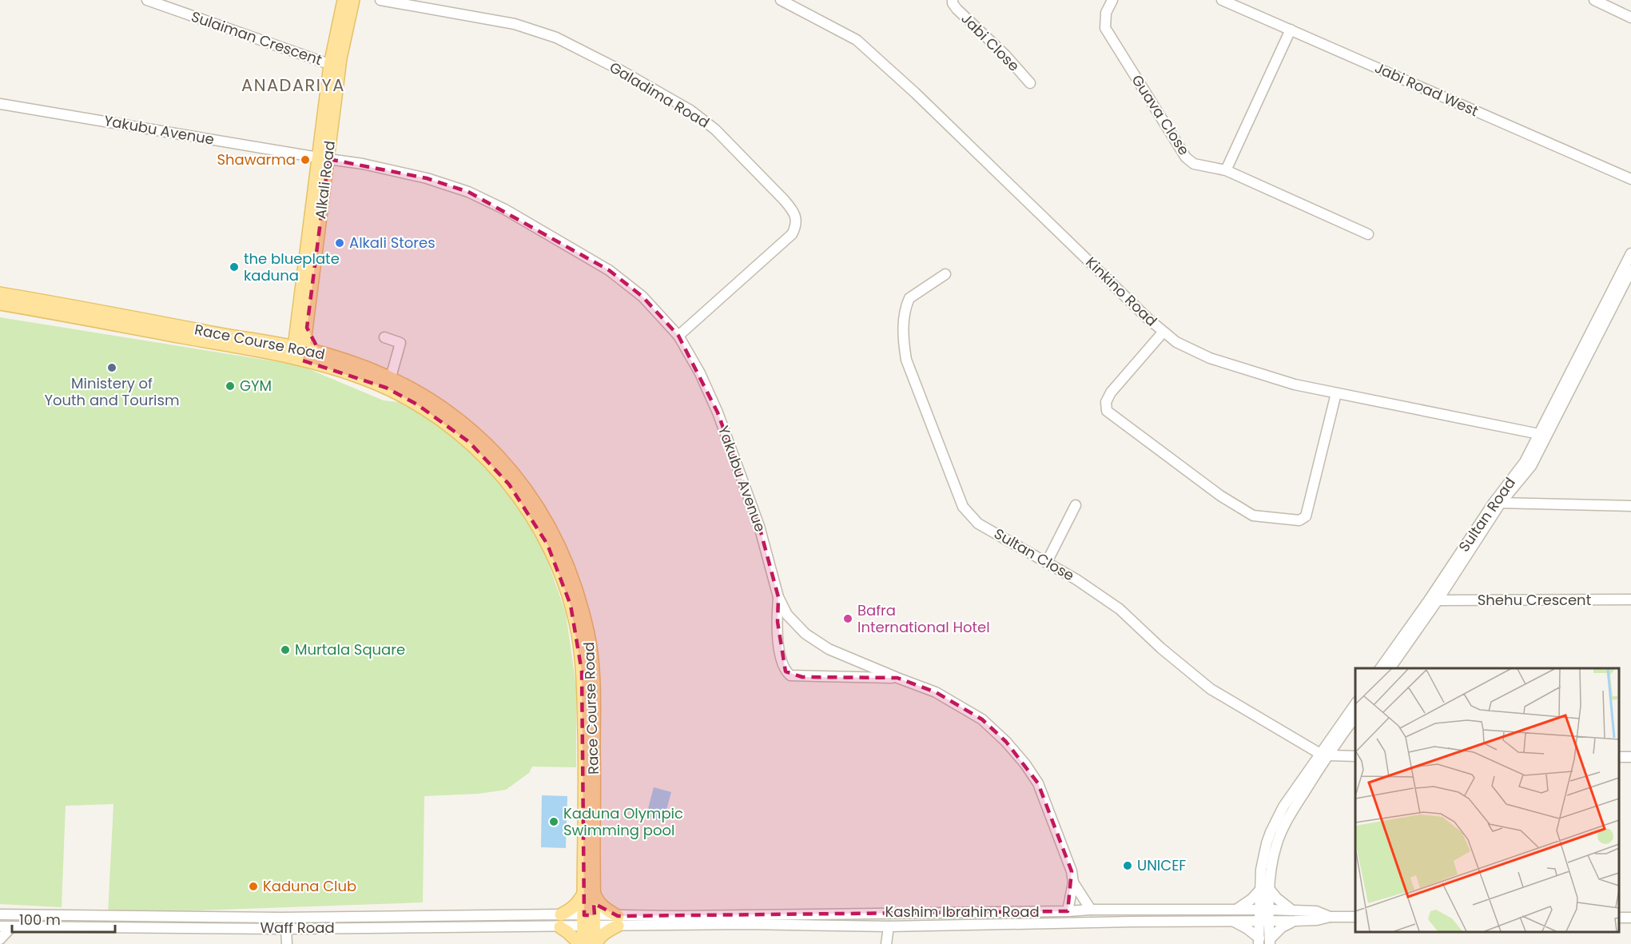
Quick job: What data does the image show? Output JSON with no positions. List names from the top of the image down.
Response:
{
  "streets": {
    "main road": ["Alkali Road", "Race Course Road"],
    "street": [
      "Sulaiman Crescent",
      "Jabi Close",
      "Jabi Road West",
      "Galadima Road",
      "Guava Close",
      "Yakubu Avenue",
      "Kinkino Road",
      "Sultan Road",
      "Sultan Close",
      "Shehu Crescent",
      "Kashim Ibrahim Road",
      "Waff Road"
    ]
  },
  "crossings": [
    ["Sulaiman Crescent", "Alkali Road"],
    ["Galadima Road", "Yakubu Avenue"],
    ["Yakubu Avenue", "Alkali Road"],
    ["Yakubu Avenue", "Kashim Ibrahim Road"],
    ["Alkali Road", "Race Course Road"],
    ["Kinkino Road", "Sultan Road"],
    ["Race Course Road", "Kashim Ibrahim Road"],
    ["Race Course Road", "Waff Road"],
    ["Sultan Road", "Shehu Crescent"],
    ["Kashim Ibrahim Road", "Waff Road"]
  ],
  "districts": ["ANADARIYA"],
  "places": [
    "Shawarma",
    "Alkali Stores",
    "the blueplate kaduna",
    "Ministery of Youth and Tourism",
    "GYM",
    "Bafra International Hotel",
    "Murtala Square",
    "Kaduna Olympic Swimming pool",
    "UNICEF",
    "Kaduna Club"
  ],
  "scale_bar": "100 m"
}
